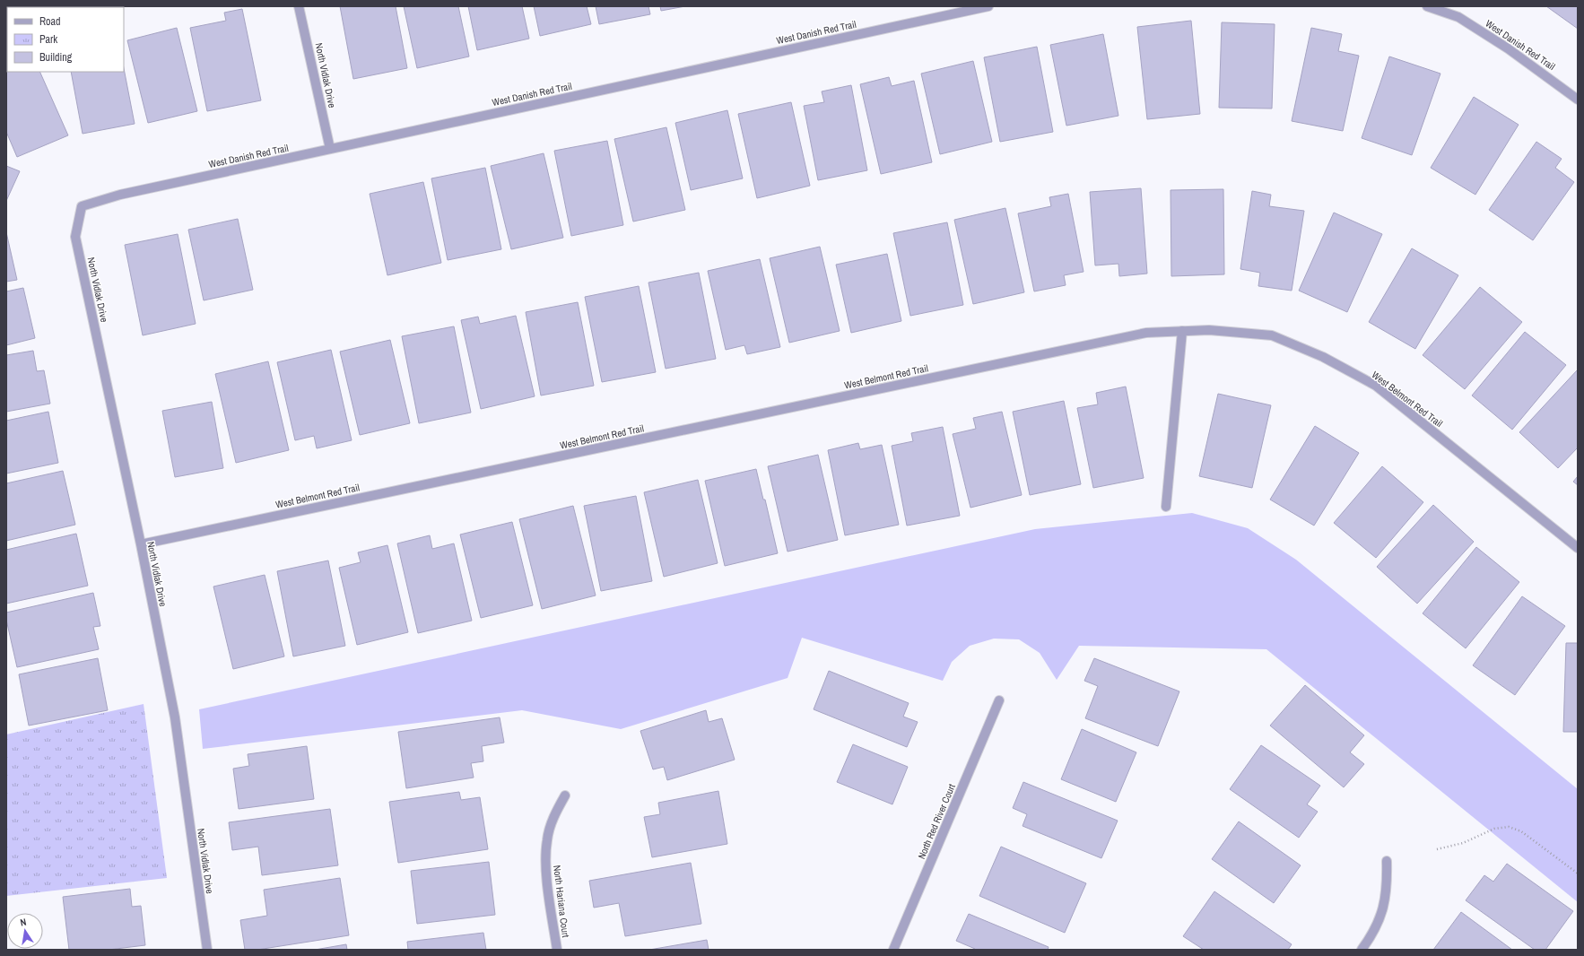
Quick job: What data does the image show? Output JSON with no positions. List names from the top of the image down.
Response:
{
  "streets": {
    "street": [
      "West Danish Red Trail",
      "North Vidlak Drive",
      "West Belmont Red Trail",
      "North Red River Court",
      "North Hariana Court"
    ]
  },
  "crossings": [
    ["West Danish Red Trail", "North Vidlak Drive"],
    ["North Vidlak Drive", "West Belmont Red Trail"]
  ],
  "legend": ["Road", "Park", "Building"],
  "north": "top"
}
